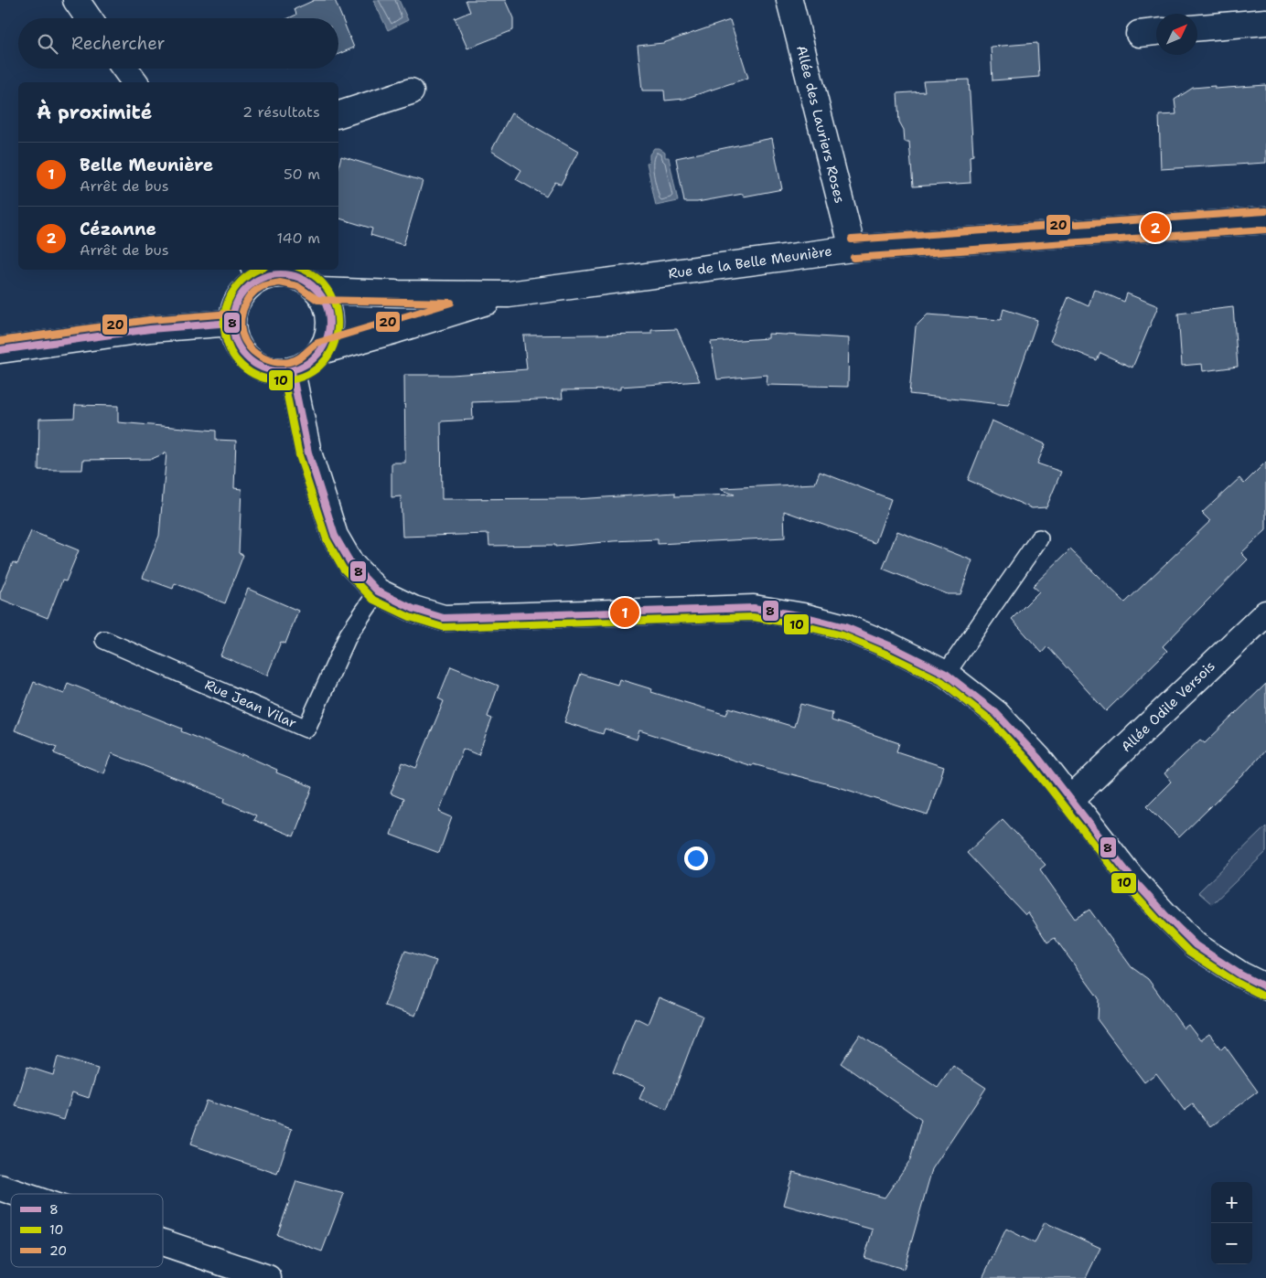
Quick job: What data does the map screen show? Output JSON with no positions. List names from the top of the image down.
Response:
{
  "streets": {
    "street": ["Allée des Lauriers Roses", "Rue de la Belle Meunière", "Allée Odile Versois"],
    "lane": ["Rue Jean Vilar"]
  },
  "crossings": [
    ["Allée des Lauriers Roses", "Rue de la Belle Meunière"]
  ],
  "lines": ["transit line 20", "transit line 10", "transit line 8"],
  "legend": ["8", "10", "20"],
  "north": "top right",
  "page": {
    "search": "Rechercher",
    "heading": ["À proximité", "2 résultats"],
    "list": [
      {
        "mark": "1",
        "name": "Belle Meunière",
        "note": "Arrêt de bus",
        "value": "50 m"
      },
      {
        "mark": "2",
        "name": "Cézanne",
        "note": "Arrêt de bus",
        "value": "140 m"
      }
    ],
    "pins": ["2", "1"],
    "map_buttons": ["+", "−"]
  }
}
